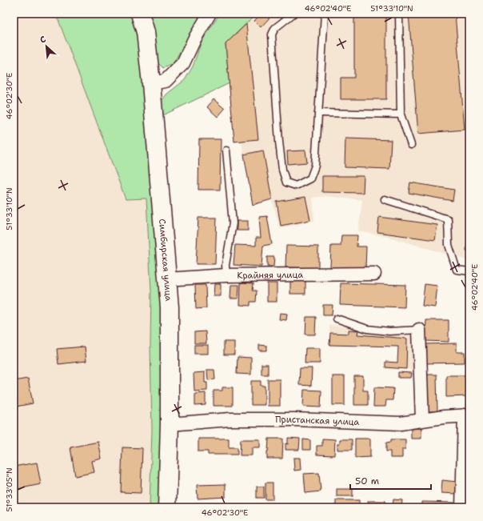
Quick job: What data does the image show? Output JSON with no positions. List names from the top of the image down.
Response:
{
  "streets": {
    "main road": ["Симбирская улица"],
    "street": ["Крайняя улица", "Пристанская улица"]
  },
  "crossings": [
    ["Симбирская улица", "Крайняя улица"],
    ["Симбирская улица", "Пристанская улица"]
  ],
  "scale_bar": "50 m",
  "north": "top left",
  "coordinates": [
    "46°02'40\"E",
    "51°33'10\"N",
    "46°02'30\"E",
    "51°33'05\"N"
  ]
}
